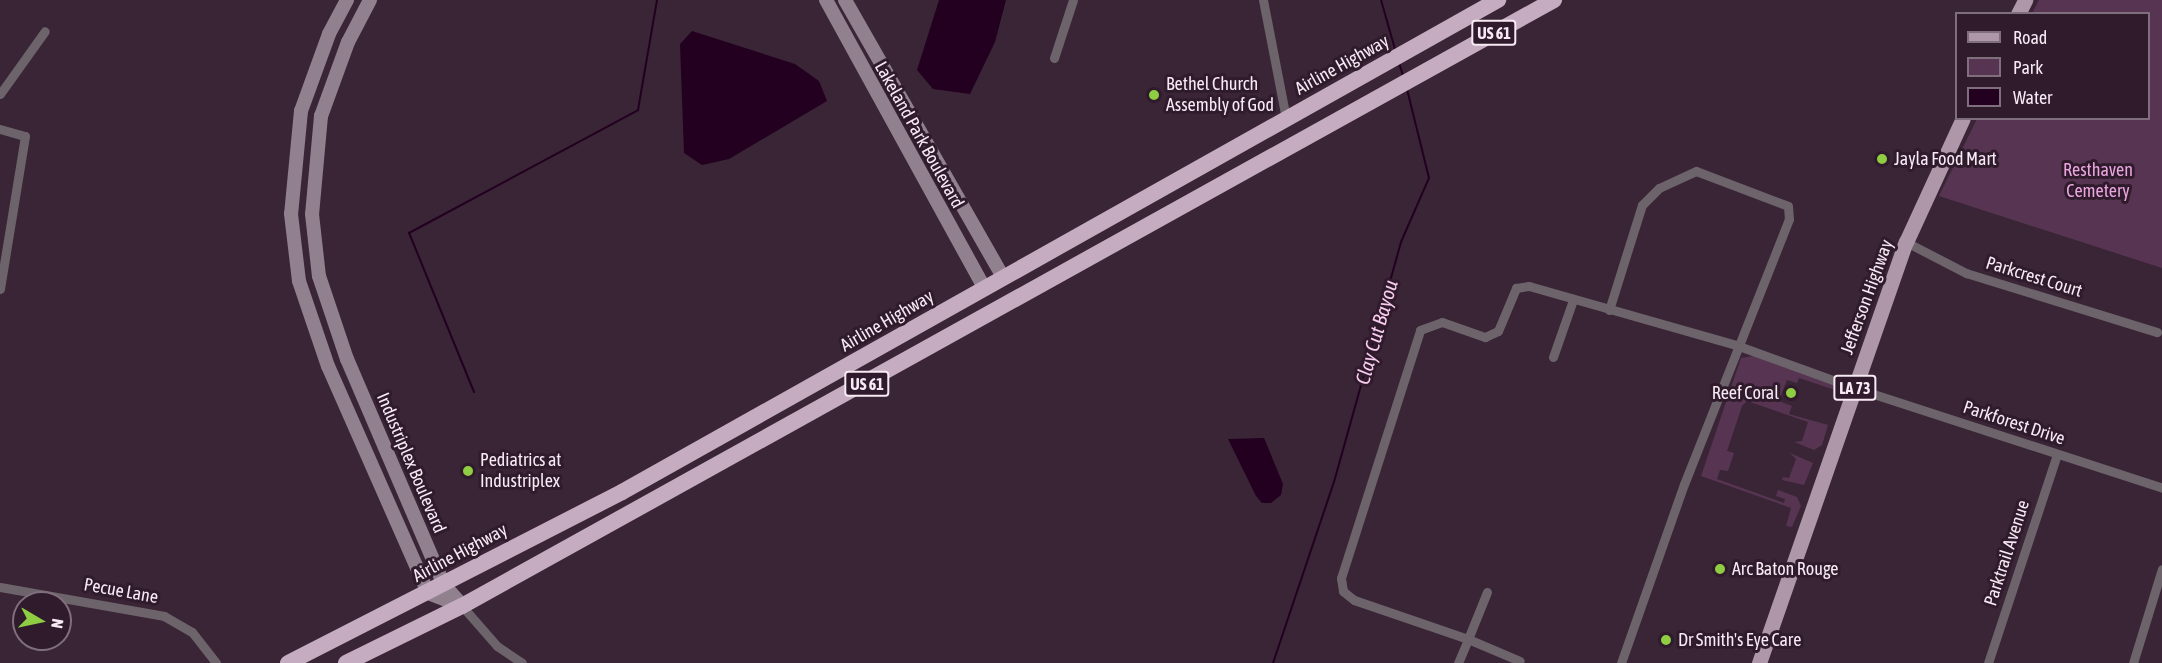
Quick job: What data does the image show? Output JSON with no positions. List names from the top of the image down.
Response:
{
  "streets": {
    "highway": ["US 61", "Airline Highway"],
    "main road": ["Jefferson Highway", "LA 73"],
    "street": [
      "Lakeland Park Boulevard",
      "Parkcrest Court",
      "Parkforest Drive",
      "Industriplex Boulevard",
      "Parktrail Avenue",
      "Pecue Lane"
    ]
  },
  "crossings": [
    ["US 61", "Industriplex Boulevard"],
    ["Airline Highway", "Lakeland Park Boulevard"],
    ["Airline Highway", "Industriplex Boulevard"],
    ["Parkcrest Court", "Jefferson Highway"],
    ["Jefferson Highway", "Parkforest Drive"],
    ["Parkforest Drive", "Parktrail Avenue"]
  ],
  "water": ["Clay Cut Bayou"],
  "parks": ["Resthaven Cemetery"],
  "places": [
    "Bethel Church Assembly of God",
    "Jayla Food Mart",
    "Reef Coral",
    "Pediatrics at Industriplex",
    "Arc Baton Rouge",
    "Dr Smith's Eye Care"
  ],
  "legend": ["Road", "Park", "Water"],
  "north": "right"
}
